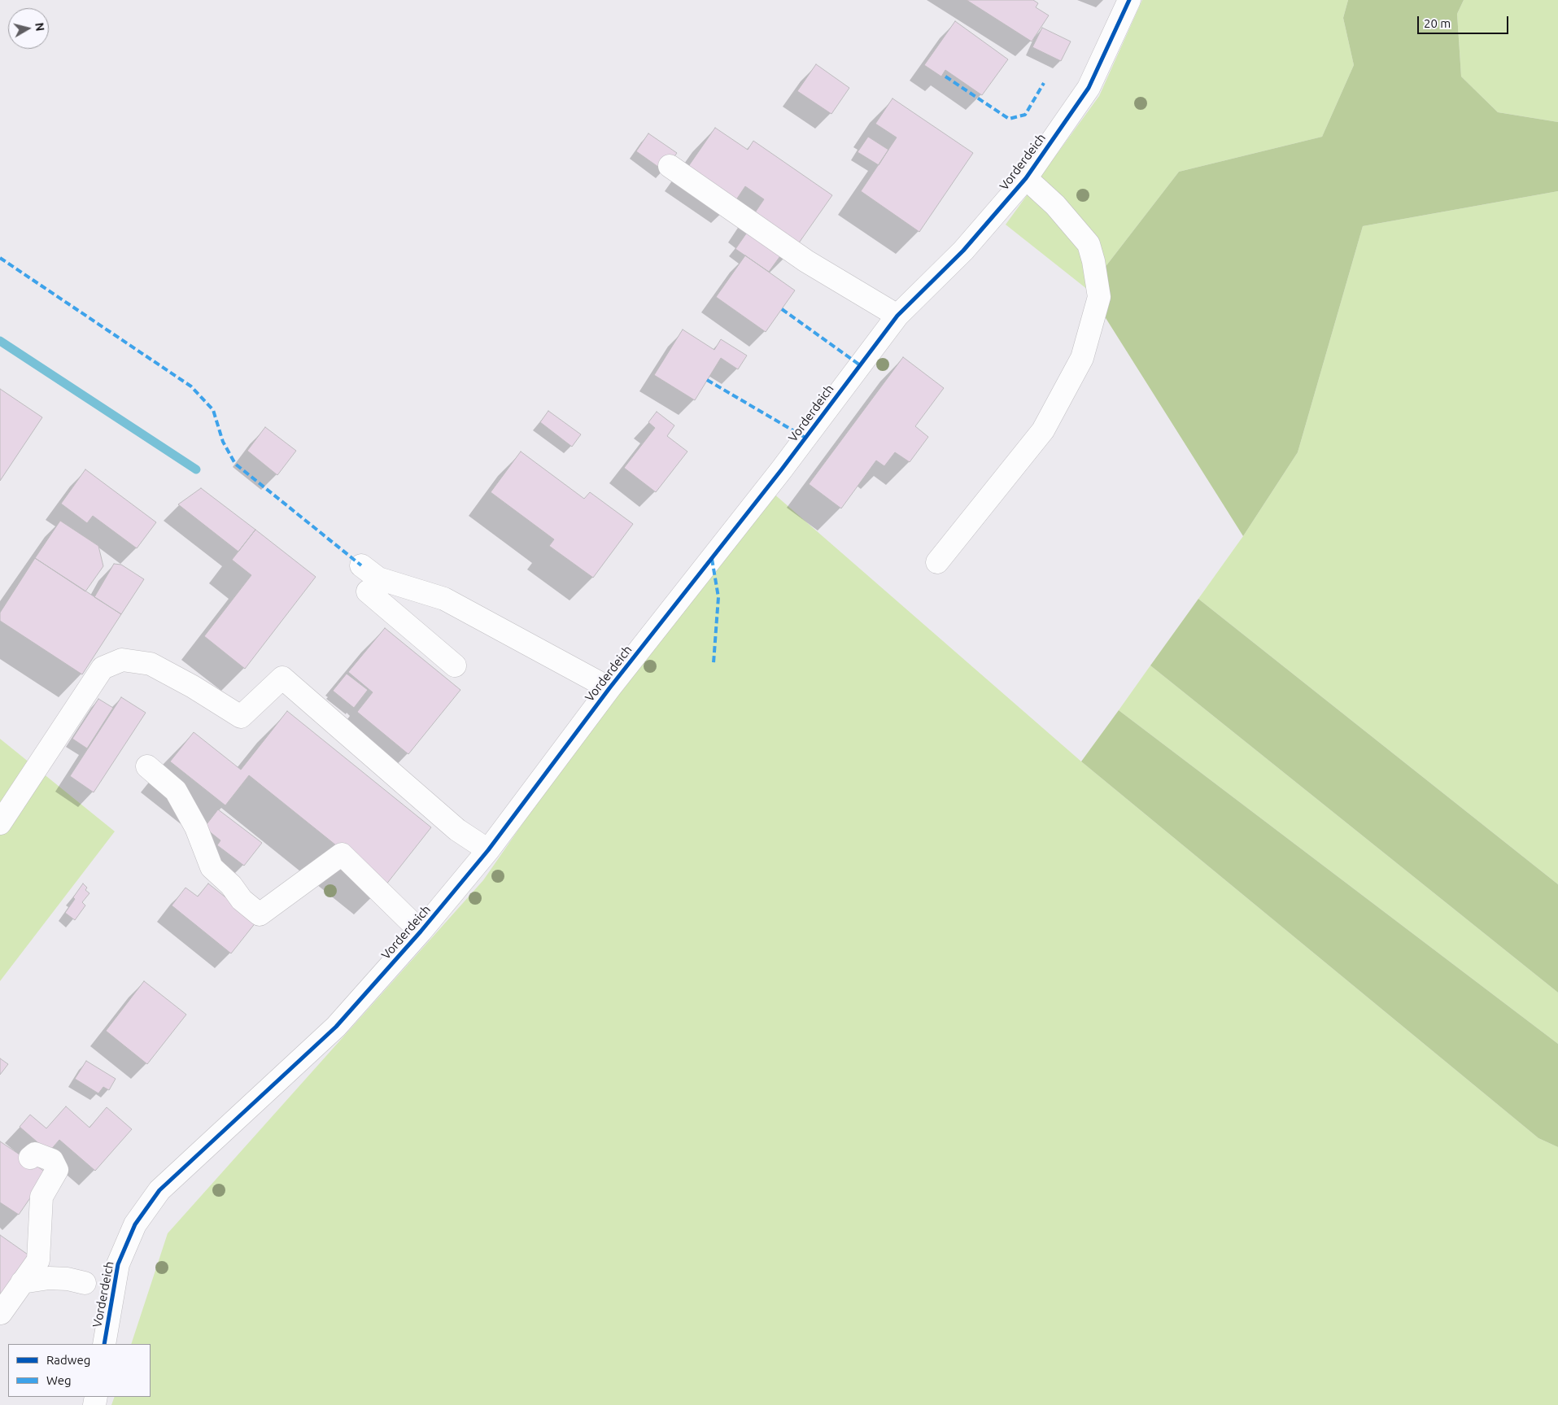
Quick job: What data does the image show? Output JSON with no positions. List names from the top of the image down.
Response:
{
  "streets": {
    "street": ["Vorderdeich"]
  },
  "legend": ["Radweg", "Weg"],
  "scale_bar": "20 m",
  "north": "right"
}
